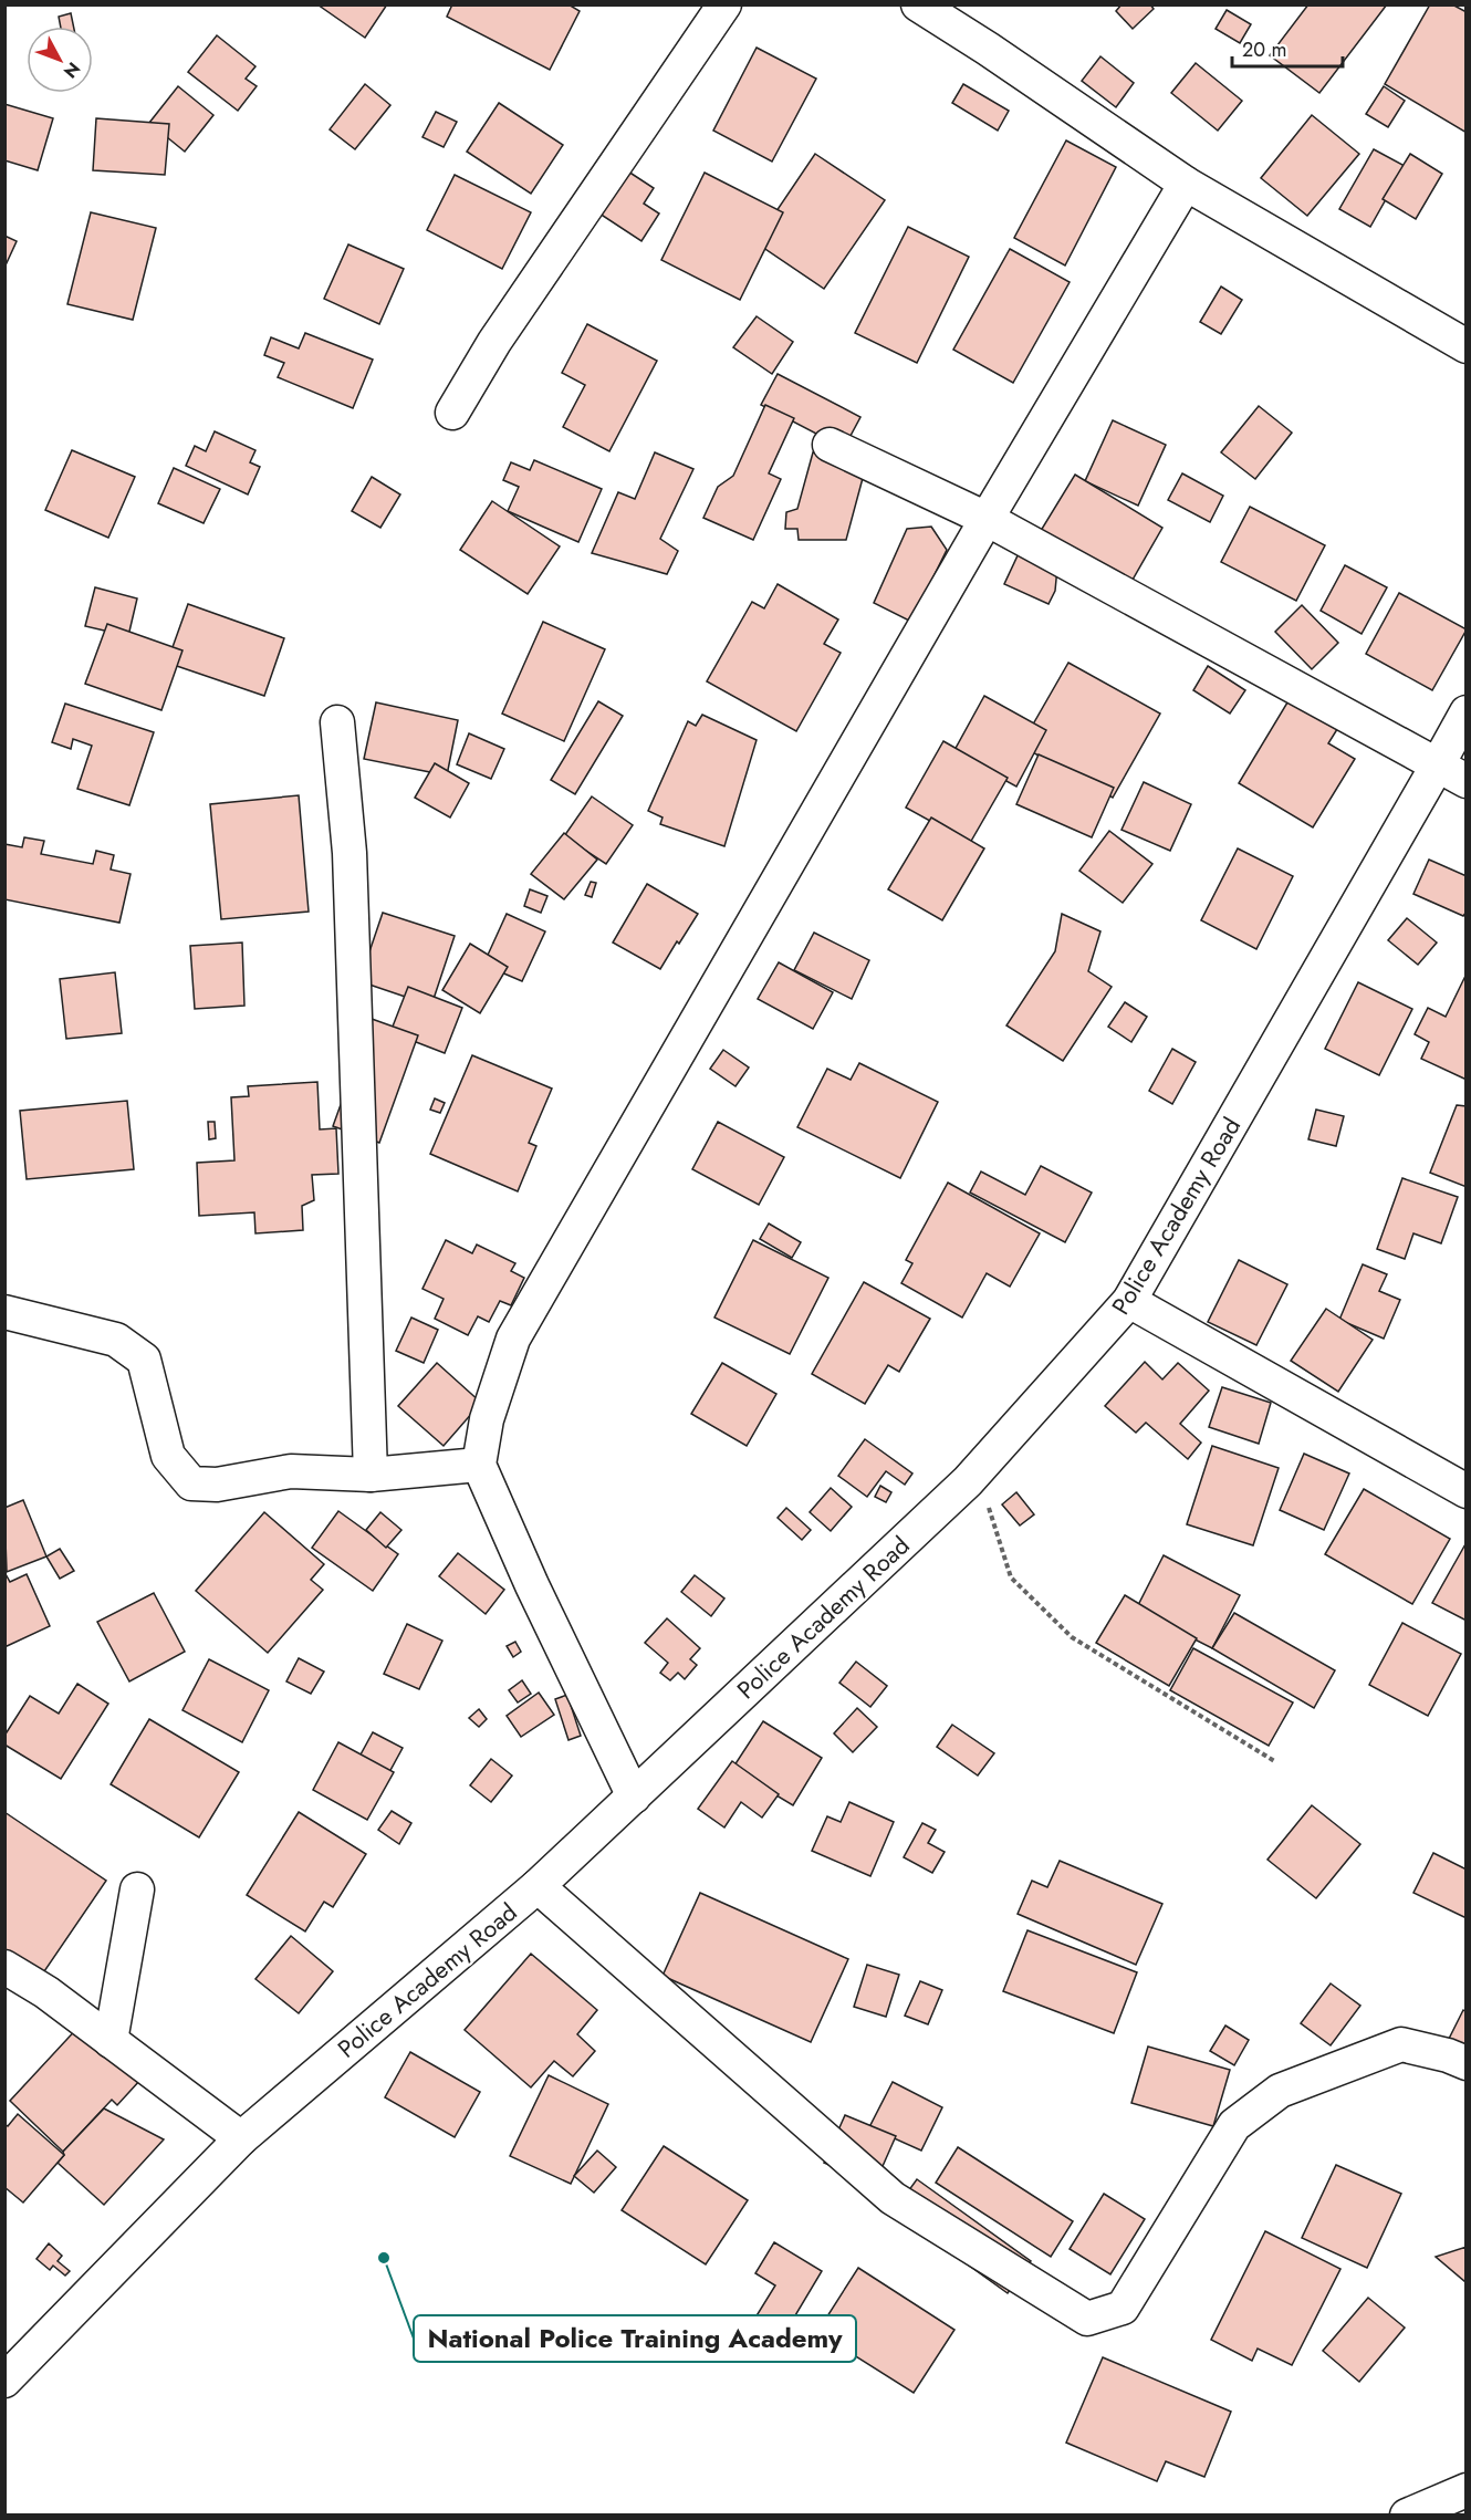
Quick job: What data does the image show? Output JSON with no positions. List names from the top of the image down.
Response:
{
  "streets": {
    "street": ["Police Academy Road"]
  },
  "places": ["National Police Training Academy"],
  "scale_bar": "20 m",
  "north": "bottom right"
}
